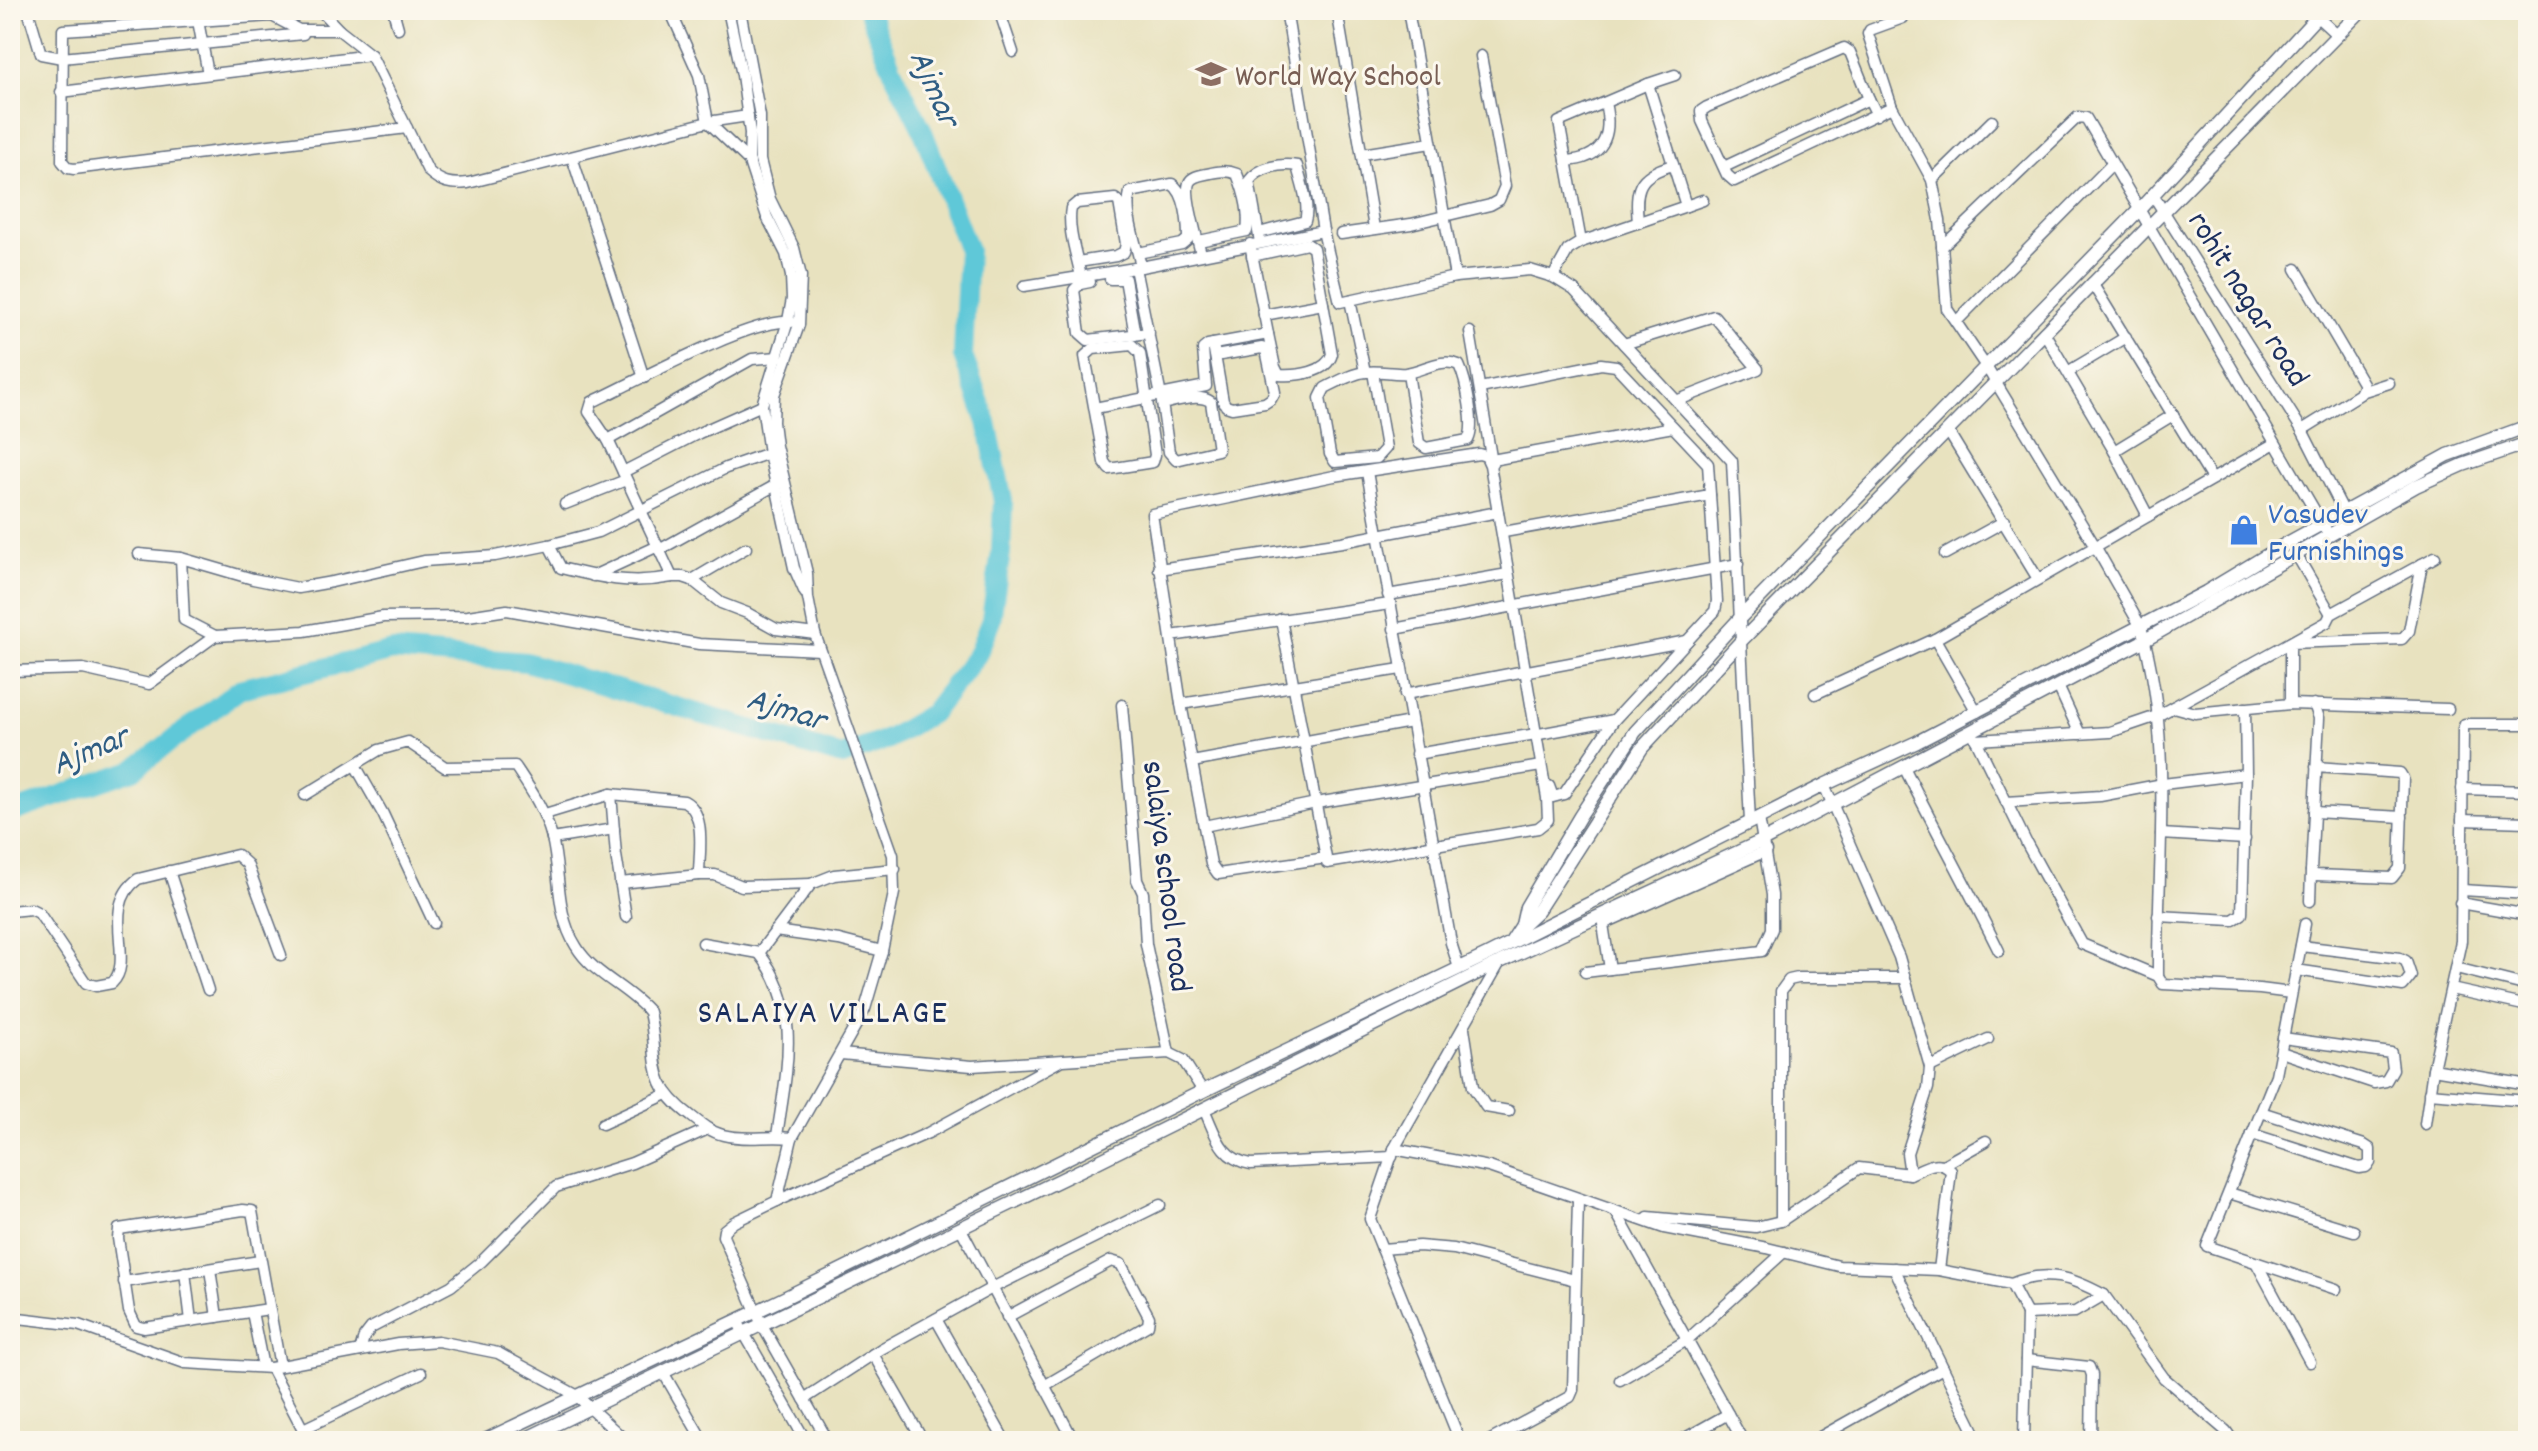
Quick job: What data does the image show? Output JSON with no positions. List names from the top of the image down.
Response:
{
  "streets": {
    "street": ["rohit nagar road", "salaiya school road"]
  },
  "districts": ["SALAIYA VILLAGE"],
  "water": ["Ajmar"],
  "places": {
    "school or university": ["World Way School"],
    "shop": ["Vasudev Furnishings"]
  }
}
